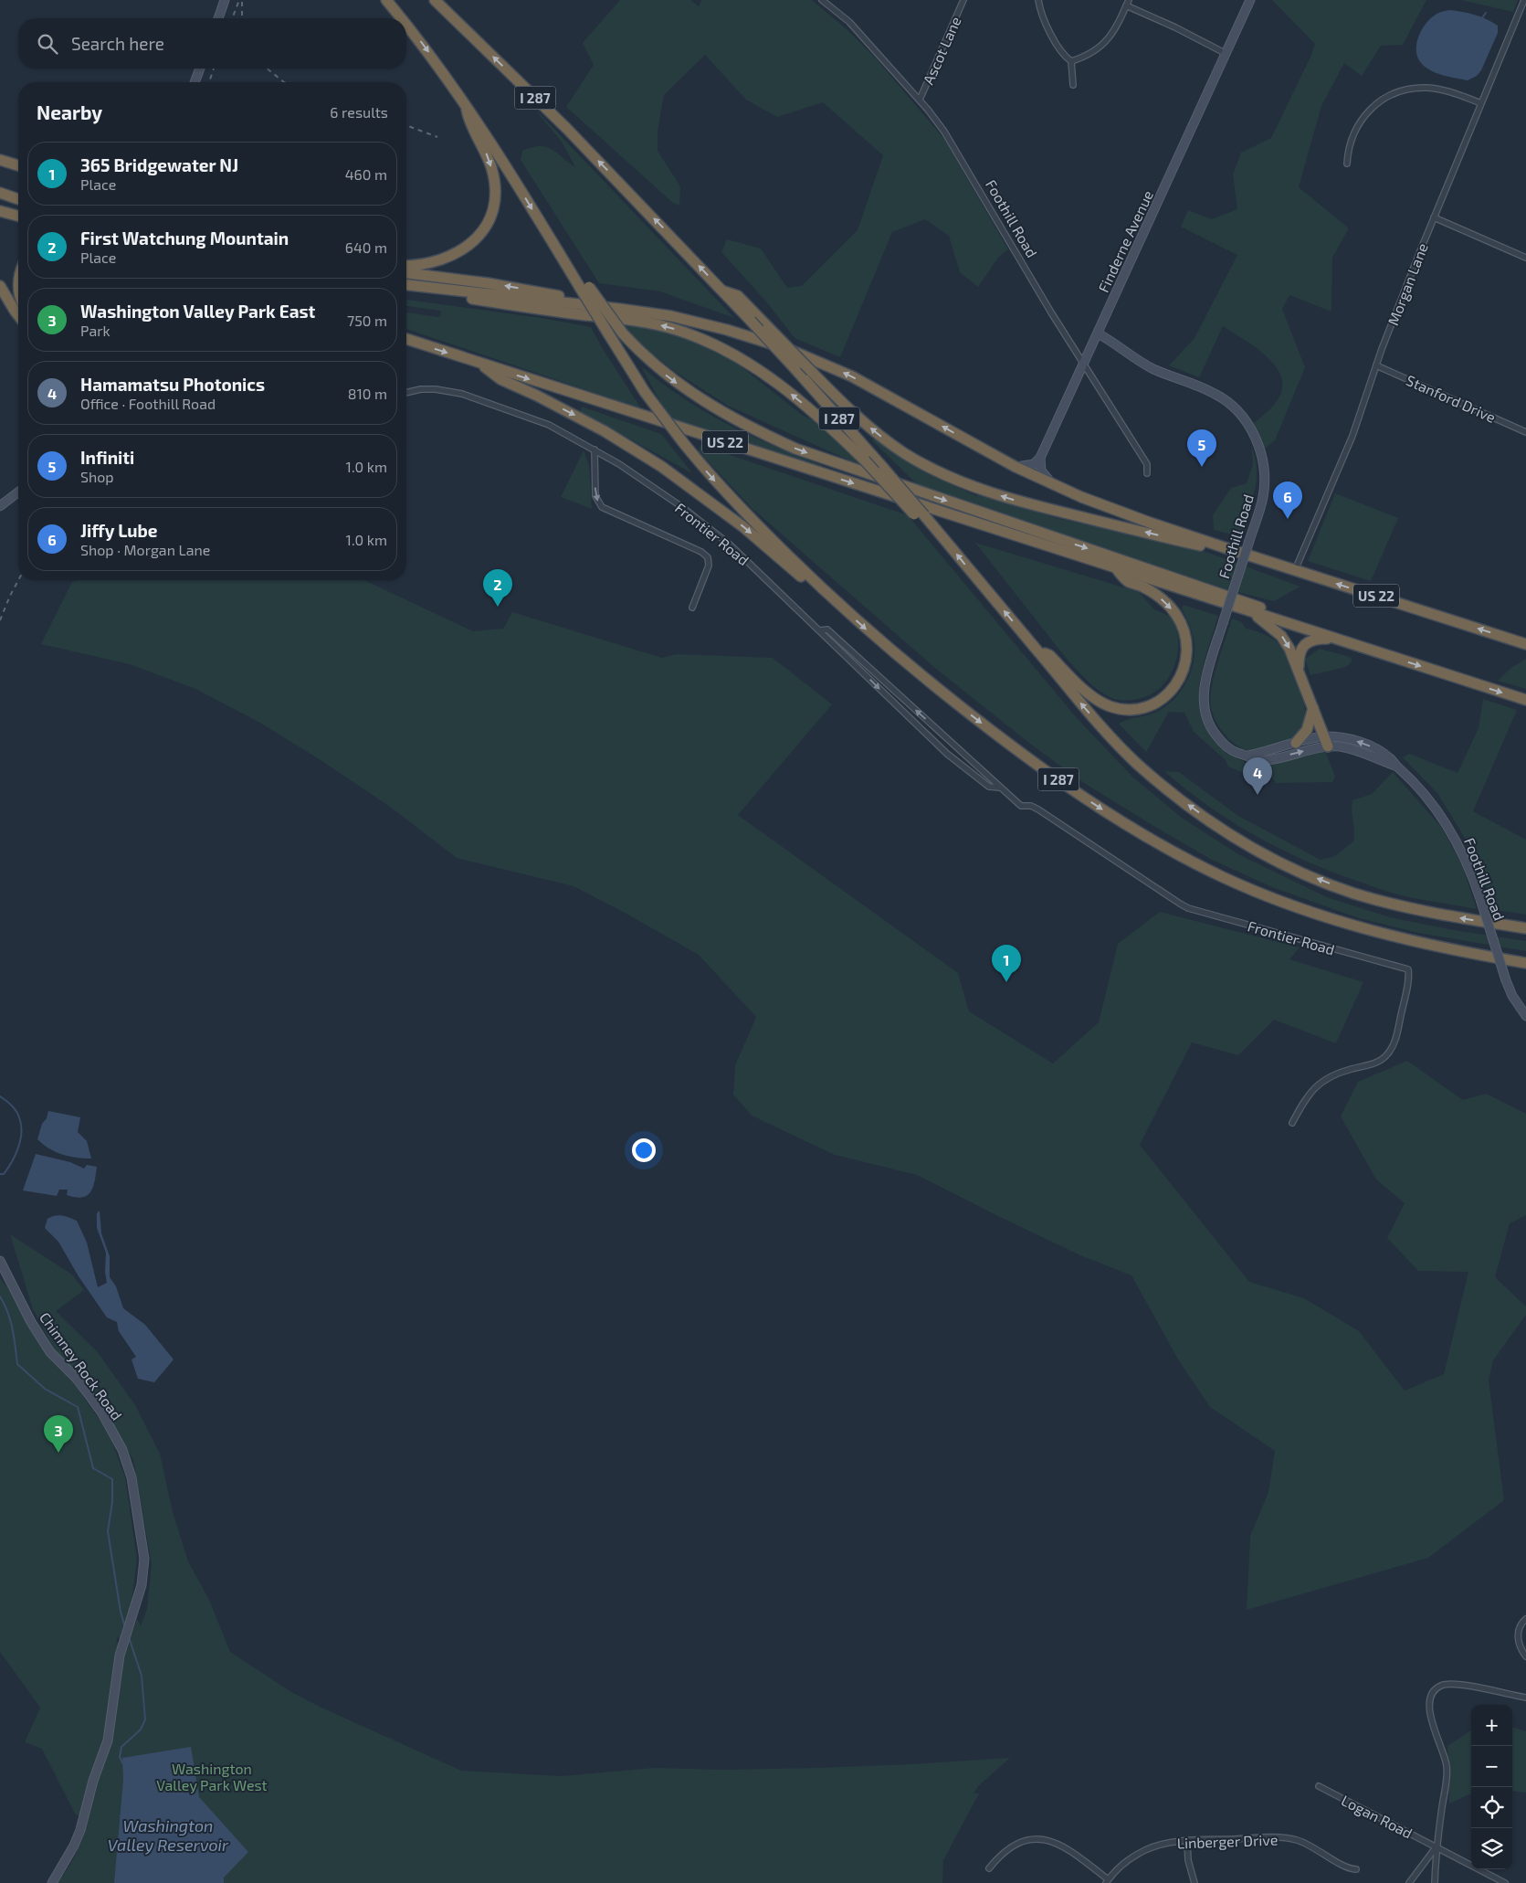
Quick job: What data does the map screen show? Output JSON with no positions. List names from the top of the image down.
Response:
{
  "streets": {
    "highway": ["I 287", "US 22"],
    "street": [
      "Ascot Lane",
      "Foothill Road",
      "Finderne Avenue",
      "Morgan Lane",
      "Stanford Drive",
      "Frontier Road",
      "Chimney Rock Road",
      "Logan Road",
      "Linberger Drive"
    ]
  },
  "crossings": [
    ["Ascot Lane", "Foothill Road"],
    ["Foothill Road", "Finderne Avenue"],
    ["Morgan Lane", "Stanford Drive"],
    ["Morgan Lane", "US 22"]
  ],
  "water": ["Washington Valley Reservoir"],
  "parks": ["Washington Valley Park West"],
  "page": {
    "search": "Search here",
    "heading": ["Nearby", "6 results"],
    "list": [
      {
        "mark": "1",
        "name": "365 Bridgewater NJ",
        "note": "Place",
        "value": "460 m"
      },
      {
        "mark": "2",
        "name": "First Watchung Mountain",
        "note": "Place",
        "value": "640 m"
      },
      {
        "mark": "3",
        "name": "Washington Valley Park East",
        "note": "Park",
        "value": "750 m"
      },
      {
        "mark": "4",
        "name": "Hamamatsu Photonics",
        "note": "Office · Foothill Road",
        "value": "810 m"
      },
      {
        "mark": "5",
        "name": "Infiniti",
        "note": "Shop",
        "value": "1.0 km"
      },
      {
        "mark": "6",
        "name": "Jiffy Lube",
        "note": "Shop · Morgan Lane",
        "value": "1.0 km"
      }
    ],
    "pins": [
      "5",
      "6",
      "2",
      "4",
      "1",
      "3"
    ],
    "map_buttons": ["+", "−"]
  }
}
